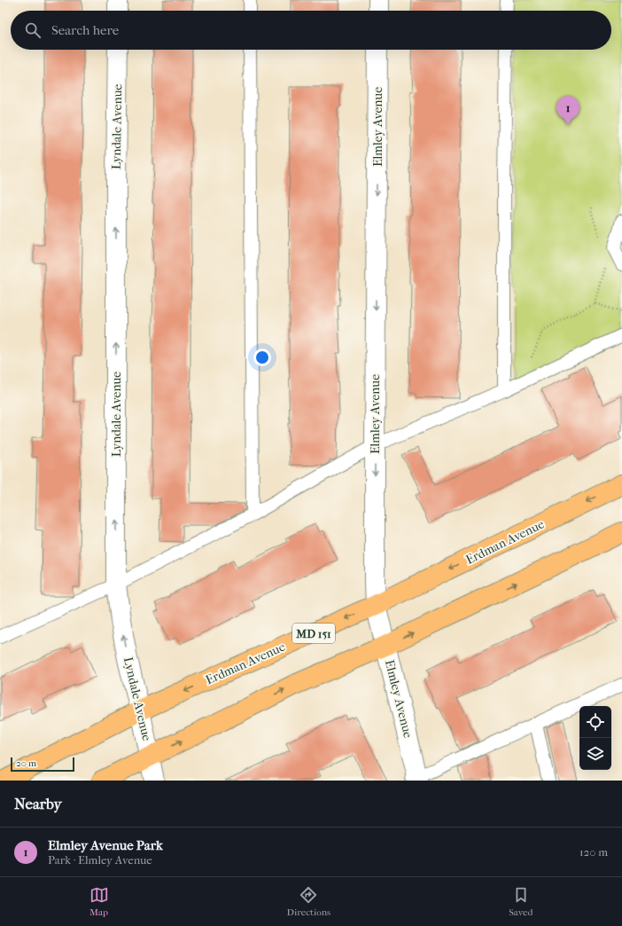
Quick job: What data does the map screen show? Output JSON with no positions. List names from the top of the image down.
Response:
{
  "streets": {
    "main road": ["Erdman Avenue", "MD 151"],
    "street": ["Lyndale Avenue", "Elmley Avenue"]
  },
  "crossings": [
    ["Lyndale Avenue", "Erdman Avenue"],
    ["Elmley Avenue", "Erdman Avenue"]
  ],
  "one_way": ["Lyndale Avenue", "Elmley Avenue"],
  "scale_bar": "20 m",
  "page": {
    "search": "Search here",
    "pins": "1",
    "scale": "20 m",
    "heading": "Nearby",
    "list": [
      {
        "mark": "1",
        "name": "Elmley Avenue Park",
        "note": "Park · Elmley Avenue",
        "value": "120 m"
      }
    ],
    "nav": ["Map", "Directions", "Saved"]
  }
}
